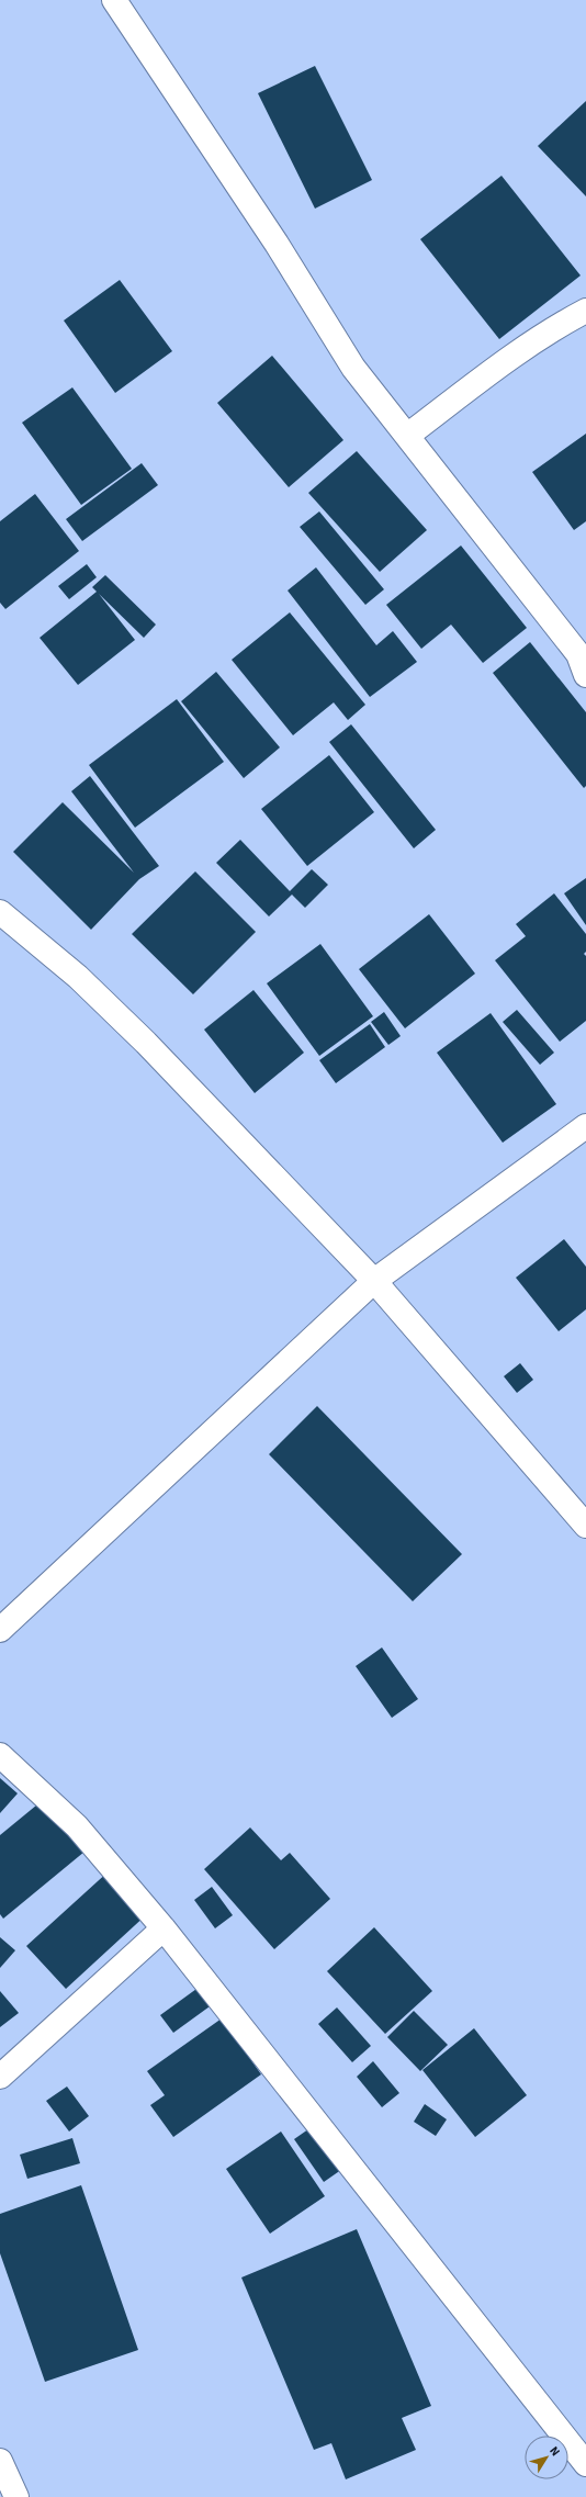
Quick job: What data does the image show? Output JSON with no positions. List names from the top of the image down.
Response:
{
  "north": "top right"
}
